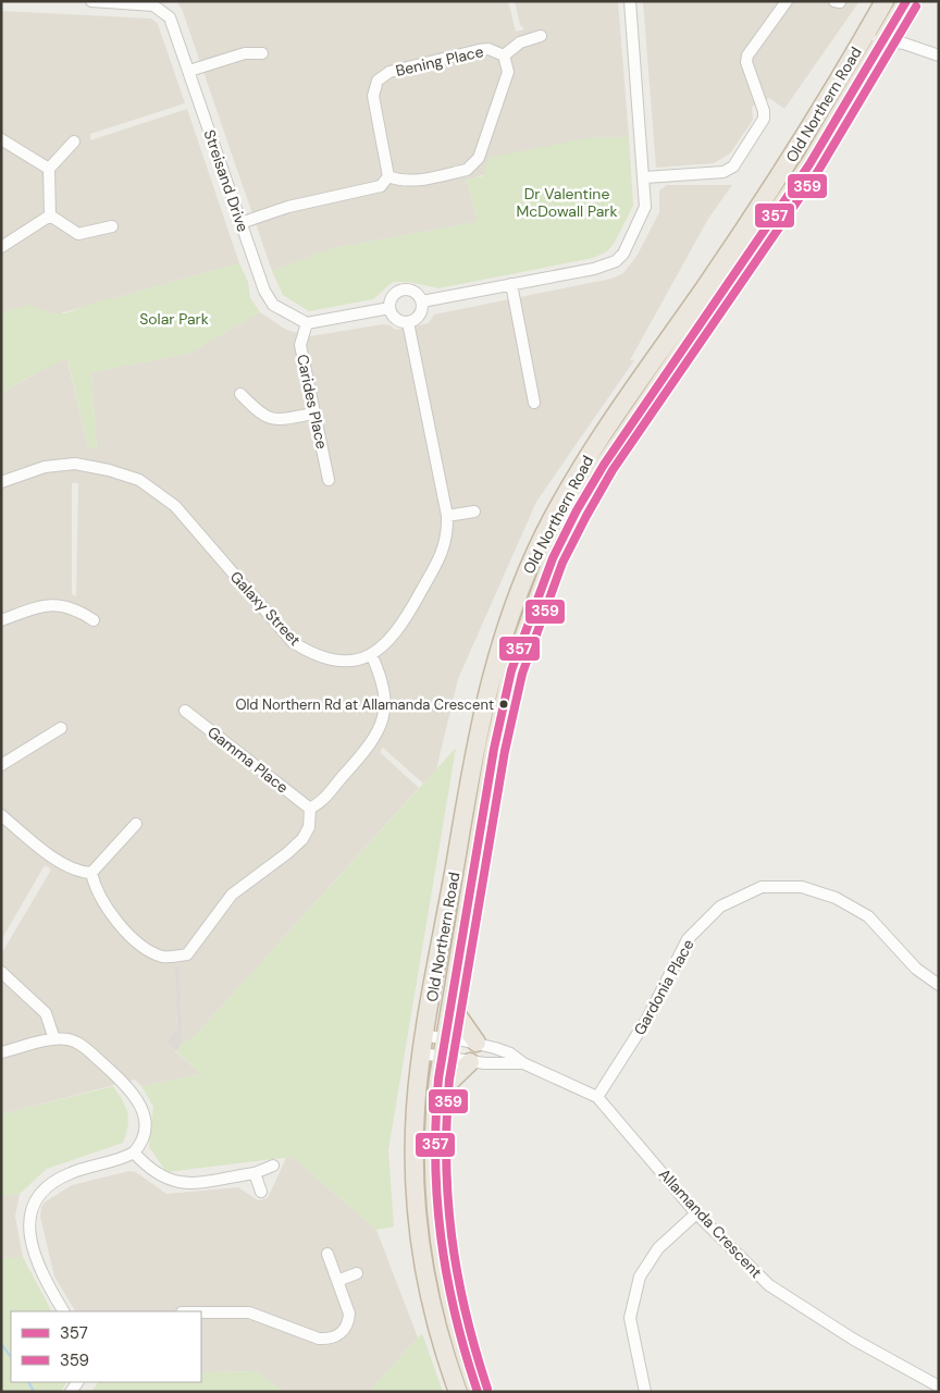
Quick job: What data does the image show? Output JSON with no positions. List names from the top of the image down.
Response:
{
  "streets": {
    "highway": ["Old Northern Road"],
    "street": [
      "Bening Place",
      "Streisand Drive",
      "Carides Place",
      "Galaxy Street",
      "Gamma Place",
      "Gardonia Place",
      "Allamanda Crescent"
    ]
  },
  "crossings": [
    ["Old Northern Road", "Allamanda Crescent"],
    ["Streisand Drive", "Carides Place"],
    ["Gardonia Place", "Allamanda Crescent"]
  ],
  "parks": ["Dr Valentine McDowall Park", "Solar Park"],
  "places": ["Old Northern Rd at Allamanda Crescent"],
  "lines": ["transit line 357", "transit line 359"],
  "legend": ["357", "359"]
}
